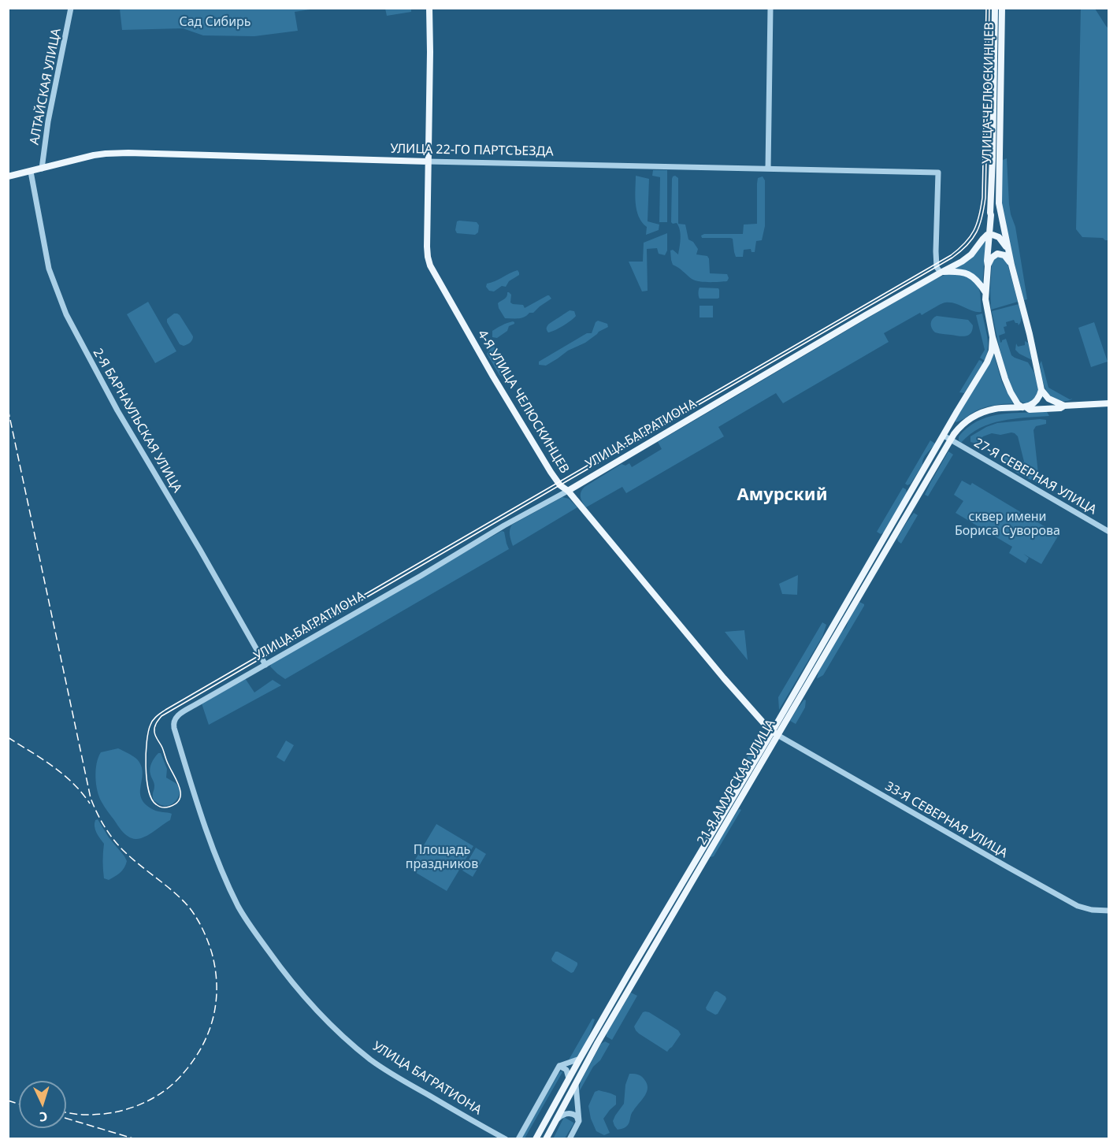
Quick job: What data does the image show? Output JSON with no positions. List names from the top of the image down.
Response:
{
  "streets": {
    "main road": [
      "УЛИЦА ЧЕЛЮСКИНЦЕВ",
      "УЛИЦА 22-ГО ПАРТСЪЕЗДА",
      "4-Я УЛИЦА ЧЕЛЮСКИНЦЕВ",
      "УЛИЦА БАГРАТИОНА",
      "21-Я АМУРСКАЯ УЛИЦА"
    ],
    "street": [
      "АЛТАЙСКАЯ УЛИЦА",
      "2-Я БАРНАУЛЬСКАЯ УЛИЦА",
      "27-Я СЕВЕРНАЯ УЛИЦА",
      "33-Я СЕВЕРНАЯ УЛИЦА"
    ]
  },
  "crossings": [
    ["АЛТАЙСКАЯ УЛИЦА", "УЛИЦА 22-ГО ПАРТСЪЕЗДА"],
    ["УЛИЦА 22-ГО ПАРТСЪЕЗДА", "4-Я УЛИЦА ЧЕЛЮСКИНЦЕВ"],
    ["УЛИЦА 22-ГО ПАРТСЪЕЗДА", "2-Я БАРНАУЛЬСКАЯ УЛИЦА"],
    ["УЛИЦА 22-ГО ПАРТСЪЕЗДА", "УЛИЦА БАГРАТИОНА"],
    ["4-Я УЛИЦА ЧЕЛЮСКИНЦЕВ", "УЛИЦА БАГРАТИОНА"],
    ["4-Я УЛИЦА ЧЕЛЮСКИНЦЕВ", "21-Я АМУРСКАЯ УЛИЦА"],
    ["4-Я УЛИЦА ЧЕЛЮСКИНЦЕВ", "33-Я СЕВЕРНАЯ УЛИЦА"],
    ["2-Я БАРНАУЛЬСКАЯ УЛИЦА", "УЛИЦА БАГРАТИОНА"],
    ["27-Я СЕВЕРНАЯ УЛИЦА", "21-Я АМУРСКАЯ УЛИЦА"],
    ["21-Я АМУРСКАЯ УЛИЦА", "33-Я СЕВЕРНАЯ УЛИЦА"]
  ],
  "districts": ["Амурский"],
  "parks": ["Сад Сибирь", "сквер имени Бориса Суворова", "Площадь праздников"],
  "north": "bottom"
}
